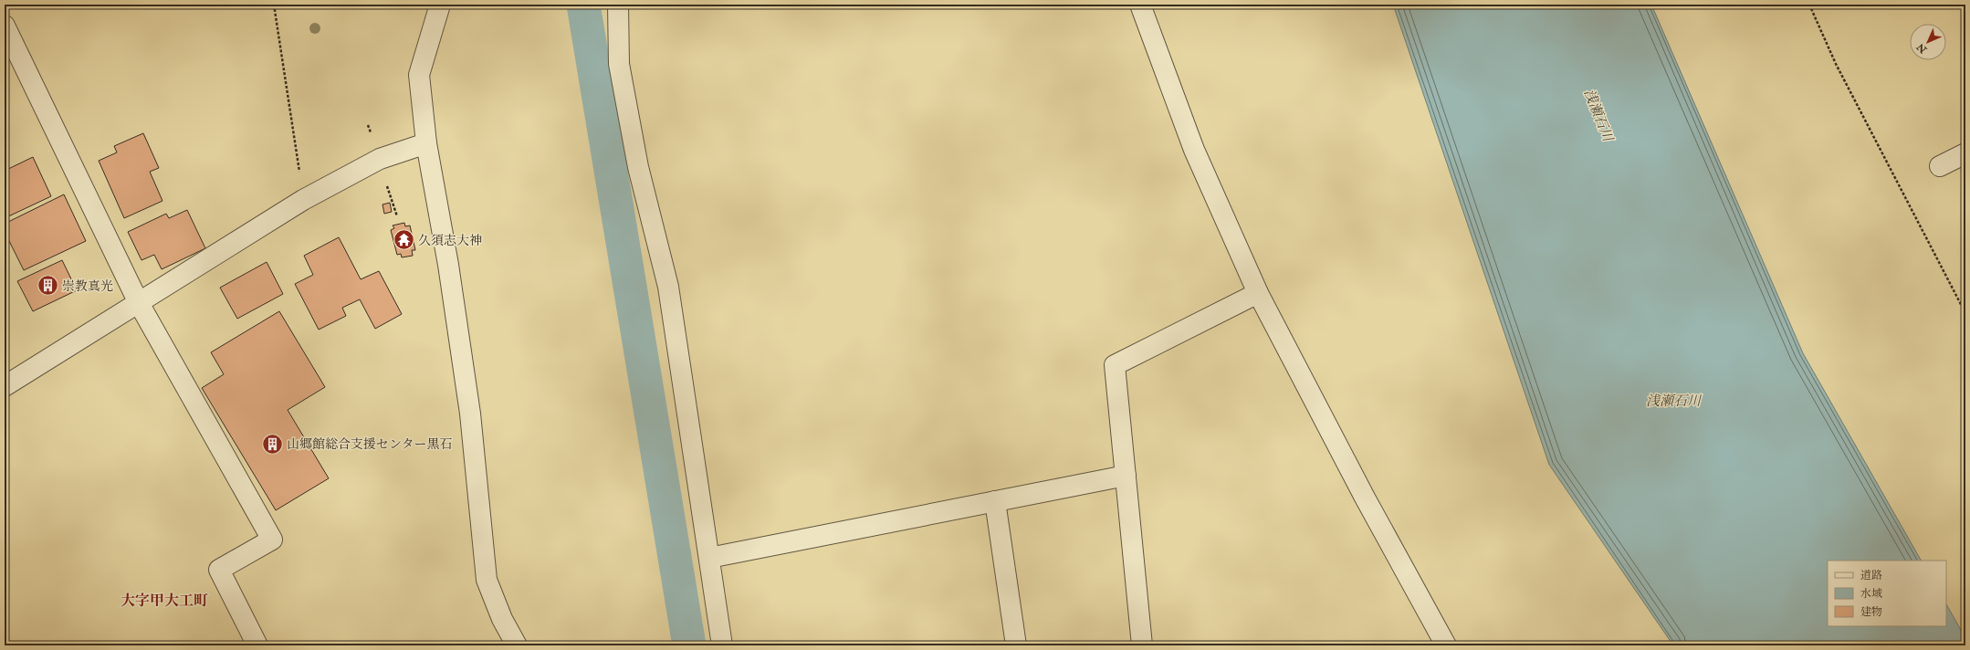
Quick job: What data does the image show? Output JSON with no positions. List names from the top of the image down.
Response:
{
  "districts": ["大字甲大工町"],
  "water": ["浅瀬石川"],
  "places": {
    "temple": ["久須志大神"],
    "building": ["崇教真光", "山郷館総合支援センター黒石"]
  },
  "legend": ["道路", "水域", "建物"],
  "north": "bottom left"
}
